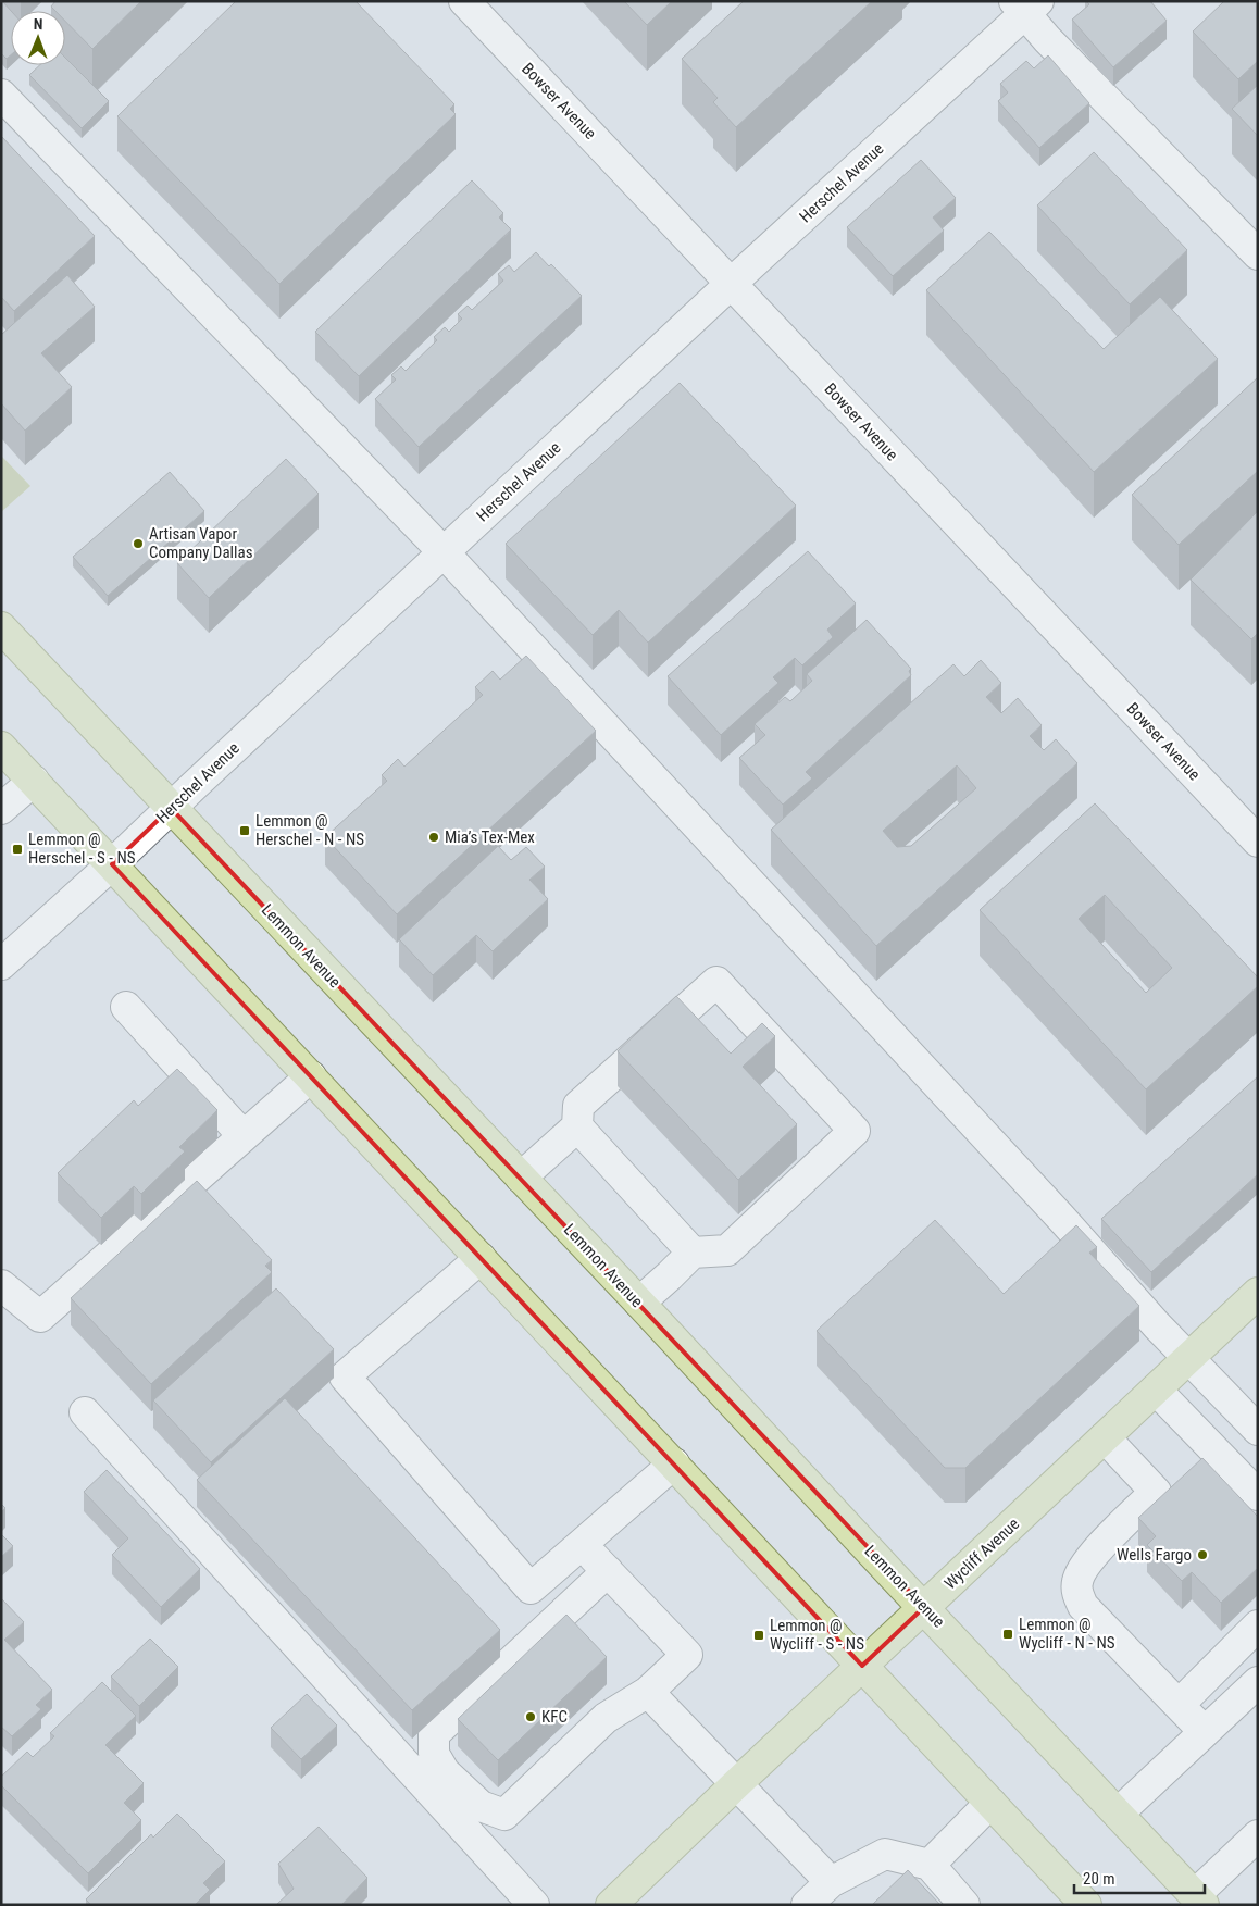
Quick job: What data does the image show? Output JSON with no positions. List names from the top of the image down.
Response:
{
  "streets": {
    "main road": ["Lemmon Avenue", "Wycliff Avenue"],
    "street": ["Bowser Avenue", "Herschel Avenue"]
  },
  "crossings": [
    ["Bowser Avenue", "Herschel Avenue"],
    ["Herschel Avenue", "Lemmon Avenue"],
    ["Lemmon Avenue", "Wycliff Avenue"]
  ],
  "places": {
    "other": [
      "Artisan Vapor Company Dallas",
      "Mia’s Tex-Mex",
      "Wells Fargo",
      "KFC"
    ],
    "transit": [
      "Lemmon @ Herschel - N - NS",
      "Lemmon @ Herschel - S - NS",
      "Lemmon @ Wycliff - N - NS",
      "Lemmon @ Wycliff - S - NS"
    ]
  },
  "scale_bar": "20 m",
  "north": "top"
}
